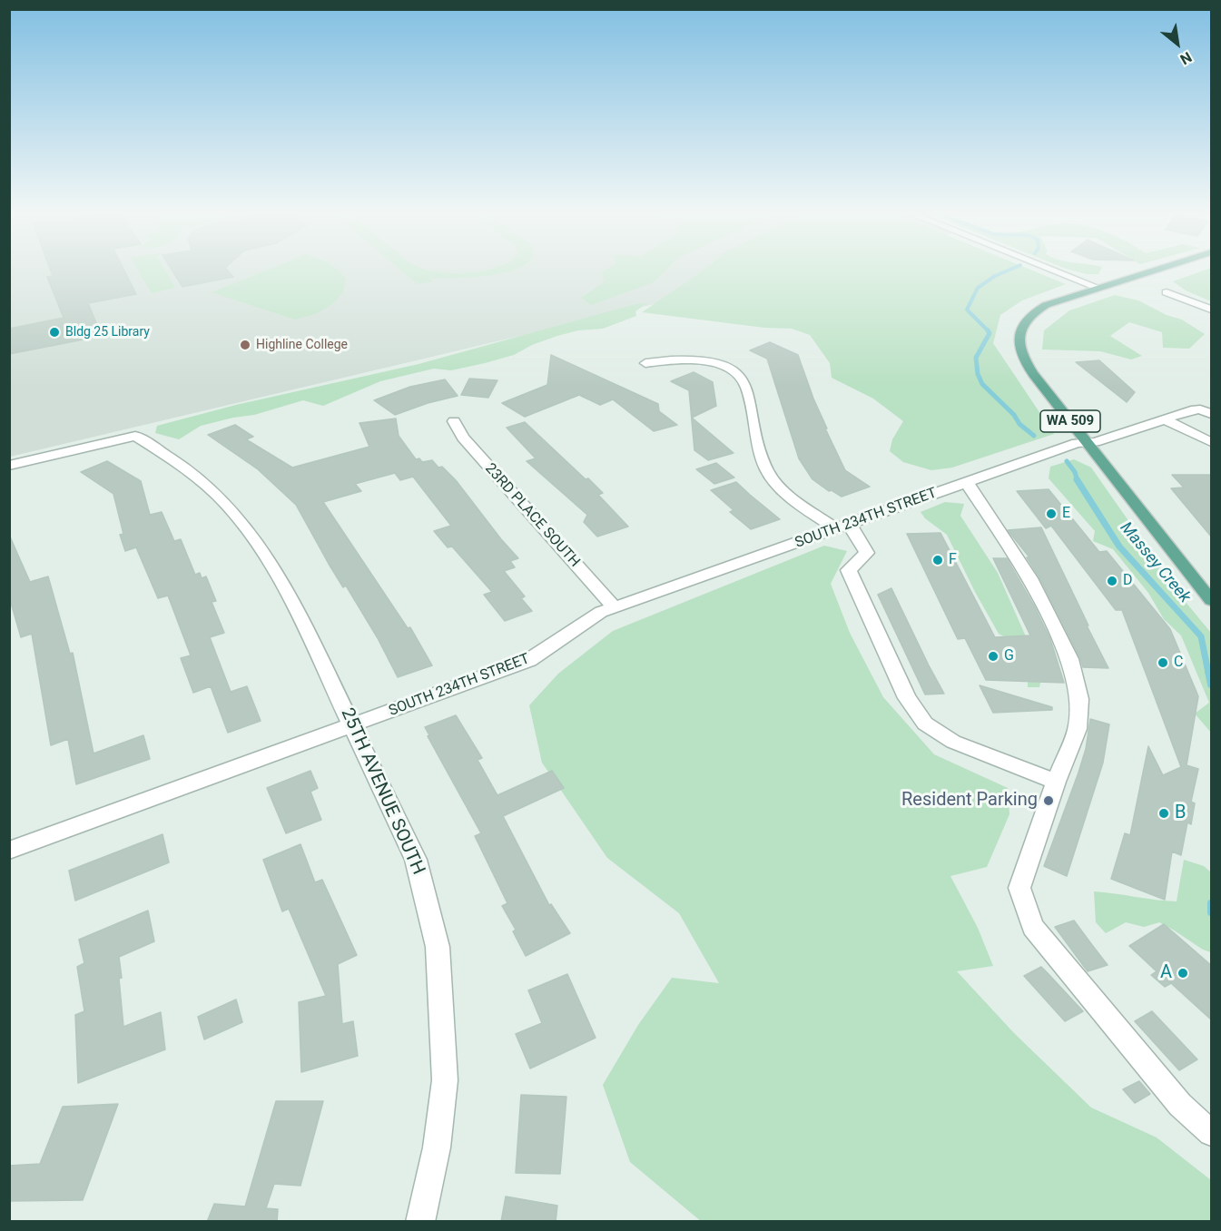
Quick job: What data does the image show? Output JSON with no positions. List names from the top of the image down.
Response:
{
  "streets": {
    "main road": ["WA 509"],
    "street": ["23RD PLACE SOUTH", "SOUTH 234TH STREET", "25TH AVENUE SOUTH"]
  },
  "crossings": [
    ["WA 509", "SOUTH 234TH STREET"],
    ["23RD PLACE SOUTH", "SOUTH 234TH STREET"],
    ["SOUTH 234TH STREET", "25TH AVENUE SOUTH"]
  ],
  "water": ["Massey Creek"],
  "places": [
    "Bldg 25 Library",
    "Highline College",
    "E",
    "F",
    "D",
    "G",
    "C",
    "Resident Parking",
    "B",
    "A"
  ],
  "north": "bottom right"
}
